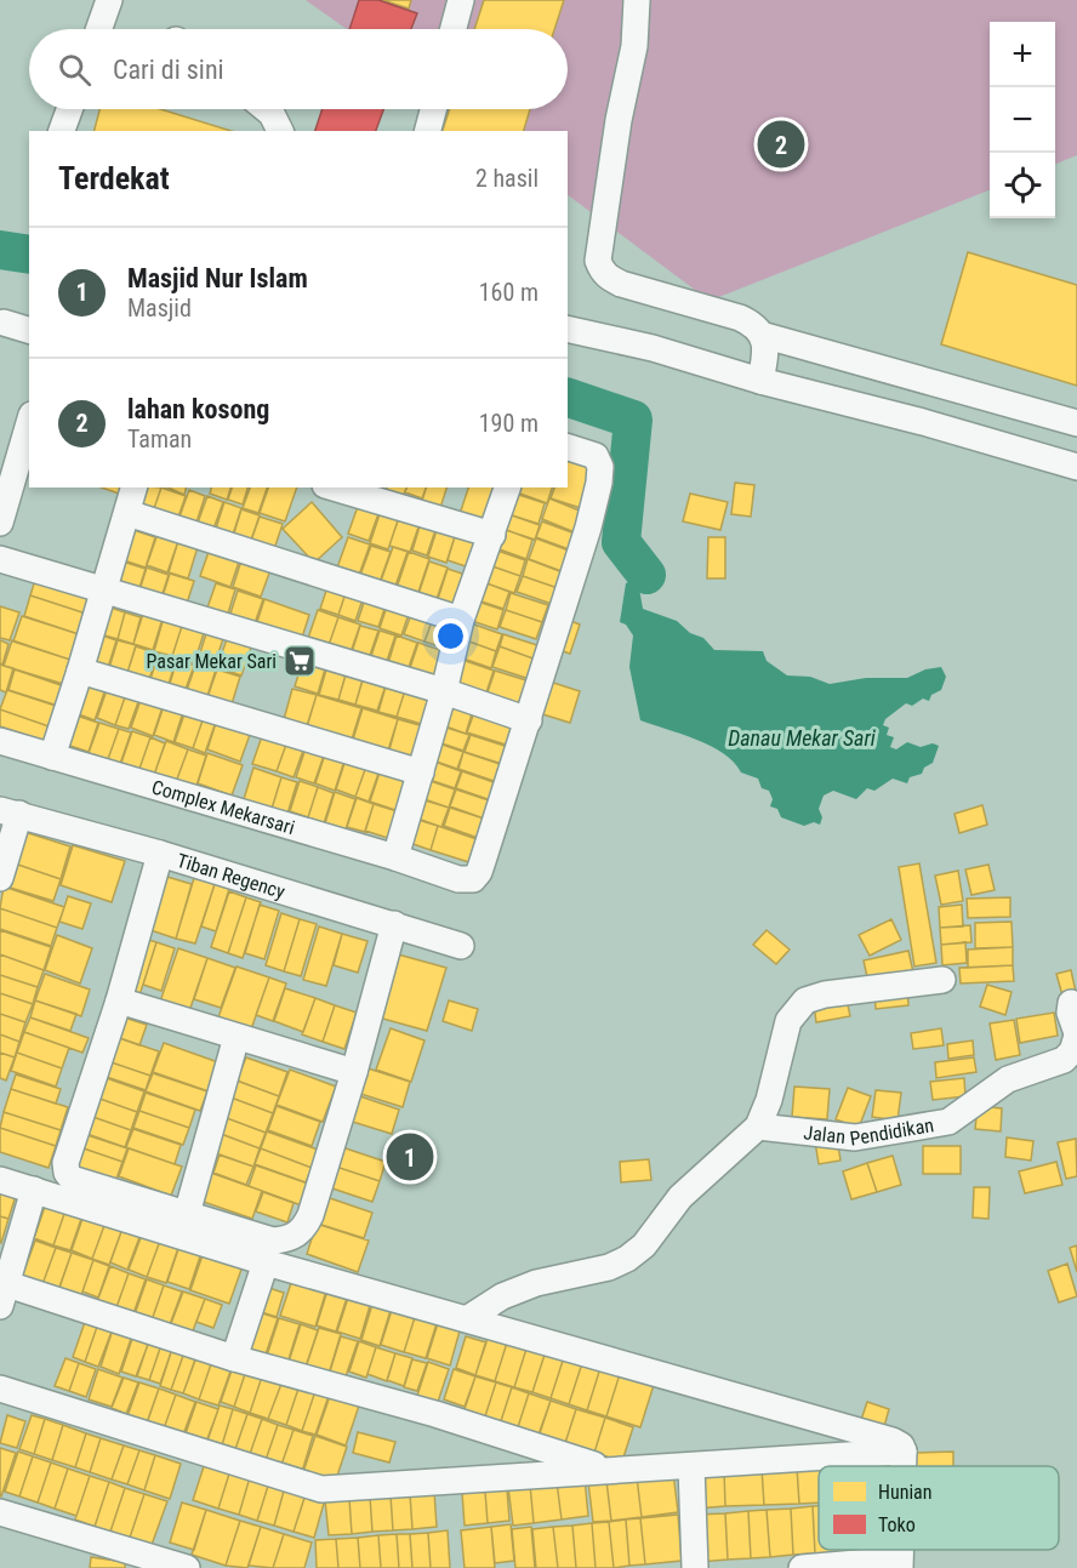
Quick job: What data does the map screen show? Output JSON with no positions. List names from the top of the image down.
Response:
{
  "streets": {
    "street": ["Complex Mekarsari", "Tiban Regency", "Jalan Pendidikan"]
  },
  "water": ["Danau Mekar Sari"],
  "places": {
    "supermarket": ["Pasar Mekar Sari"]
  },
  "legend": ["Hunian", "Toko"],
  "page": {
    "map_buttons": ["+", "−"],
    "search": "Cari di sini",
    "pins": ["2", "1"],
    "heading": ["Terdekat", "2 hasil"],
    "list": [
      {
        "mark": "1",
        "name": "Masjid Nur Islam",
        "note": "Masjid",
        "value": "160 m"
      },
      {
        "mark": "2",
        "name": "lahan kosong",
        "note": "Taman",
        "value": "190 m"
      }
    ]
  }
}
